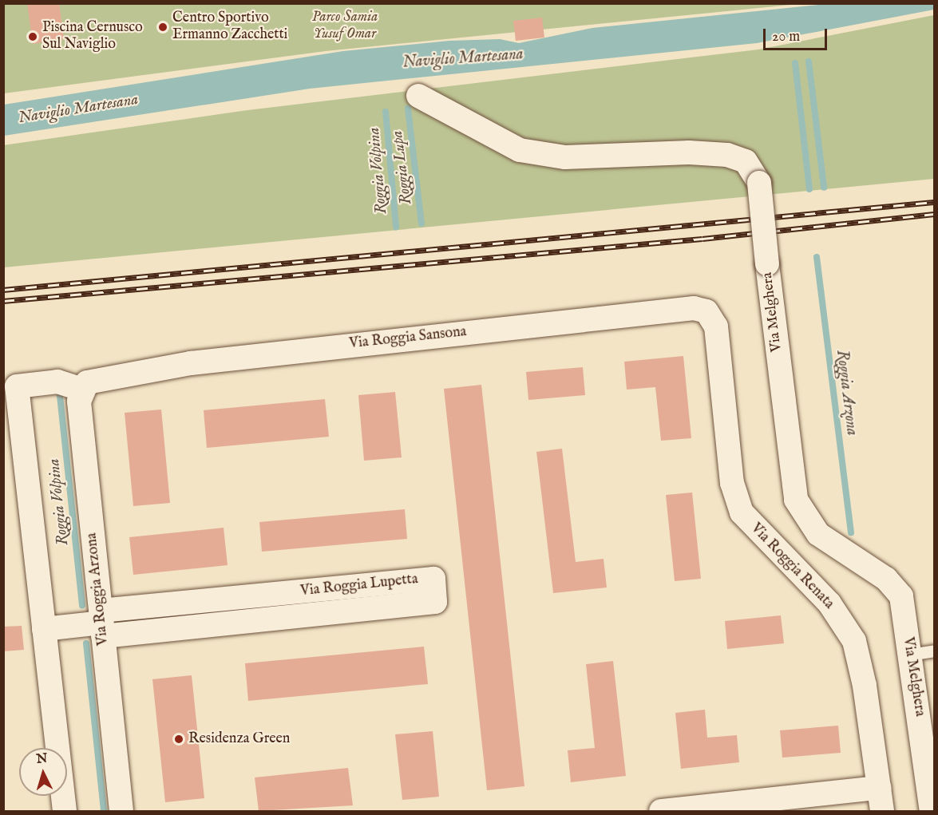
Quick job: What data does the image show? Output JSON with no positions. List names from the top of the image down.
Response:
{
  "streets": {
    "street": [
      "Via Melghera",
      "Via Roggia Sansona",
      "Via Roggia Renata",
      "Via Roggia Lupetta",
      "Via Roggia Arzona"
    ]
  },
  "crossings": [
    ["Via Roggia Sansona", "Via Roggia Renata"],
    ["Via Roggia Sansona", "Via Roggia Arzona"],
    ["Via Roggia Lupetta", "Via Roggia Arzona"]
  ],
  "water": [
    "Naviglio Martesana",
    "Roggia Lupa",
    "Roggia Volpina",
    "Roggia Arzona"
  ],
  "parks": ["Parco Samia Yusuf Omar"],
  "places": ["Centro Sportivo Ermanno Zacchetti", "Piscina Cernusco Sul Naviglio", "Residenza Green"],
  "scale_bar": "20 m",
  "north": "top"
}
